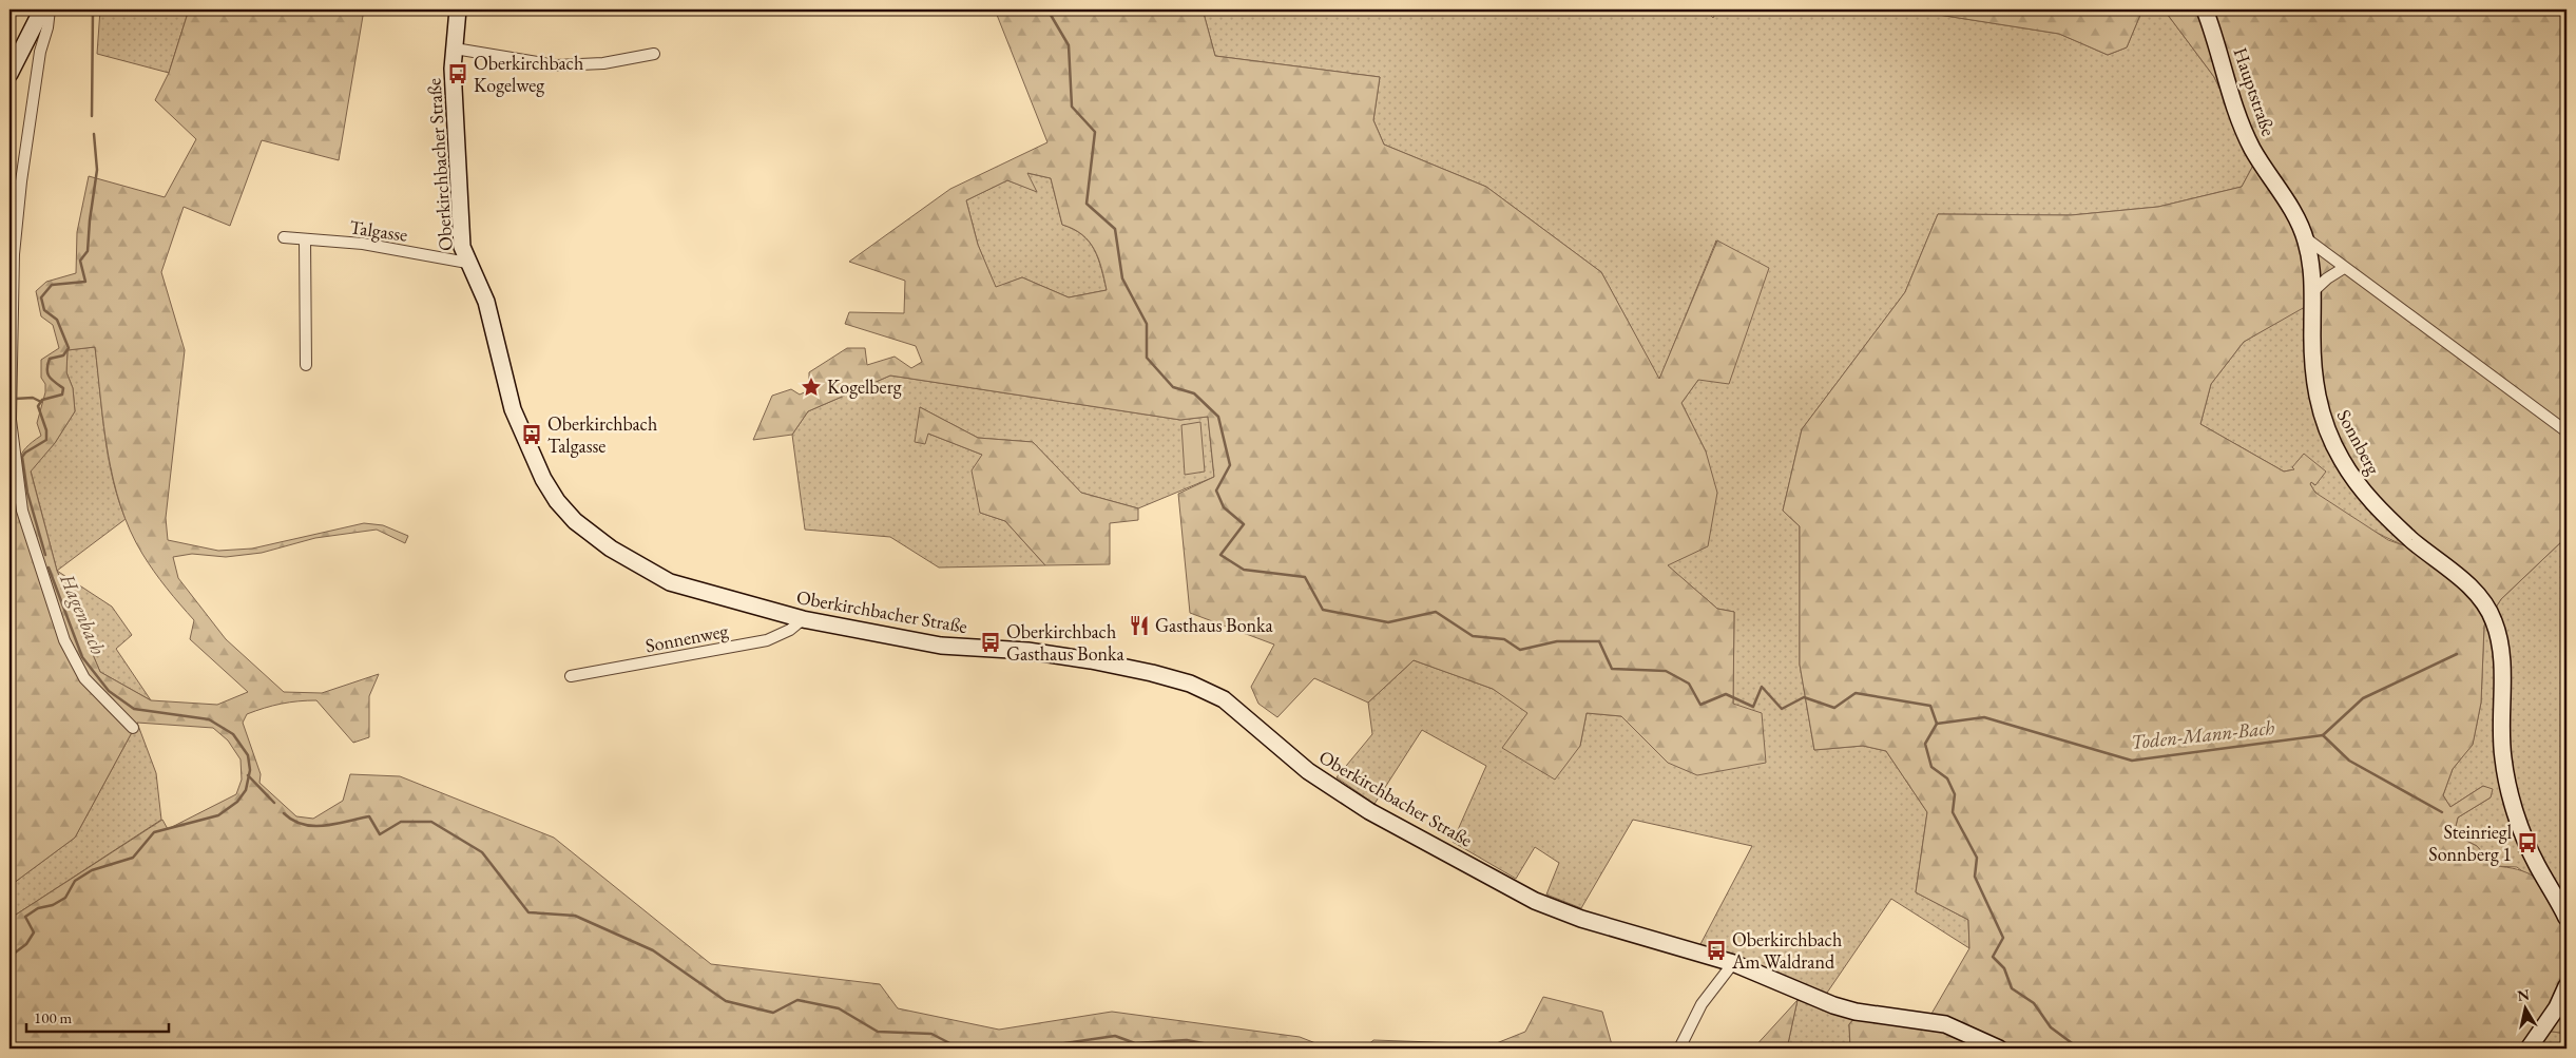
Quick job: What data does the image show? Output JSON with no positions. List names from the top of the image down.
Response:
{
  "streets": {
    "street": [
      "Hauptstraße",
      "Oberkirchbacher Straße",
      "Talgasse",
      "Sonnberg",
      "Sonnenweg"
    ]
  },
  "crossings": [
    ["Hauptstraße", "Sonnberg"],
    ["Oberkirchbacher Straße", "Talgasse"],
    ["Oberkirchbacher Straße", "Sonnenweg"]
  ],
  "water": ["Hagenbach", "Toden-Mann-Bach"],
  "places": {
    "bus stop": [
      "Oberkirchbach Kogelweg",
      "Oberkirchbach Talgasse",
      "Oberkirchbach Gasthaus Bonka",
      "Steinriegl Sonnberg 1",
      "Oberkirchbach Am Waldrand"
    ],
    "place": ["Kogelberg"],
    "restaurant": ["Gasthaus Bonka"]
  },
  "scale_bar": "100 m",
  "north": "top"
}
